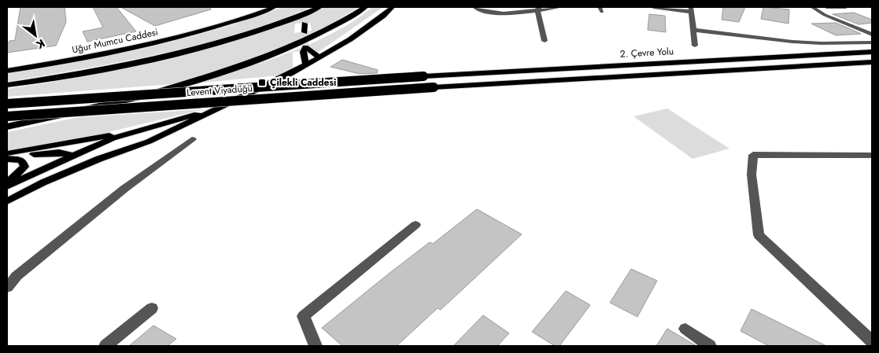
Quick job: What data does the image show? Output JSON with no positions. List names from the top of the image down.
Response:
{
  "streets": {
    "highway": ["2. Çevre Yolu", "Levent Viyadüğü"],
    "main road": ["Uğur Mumcu Caddesi"]
  },
  "crossings": [
    ["2. Çevre Yolu", "Levent Viyadüğü"]
  ],
  "places": {
    "transit": ["Çilekli Caddesi"]
  },
  "north": "bottom right"
}
